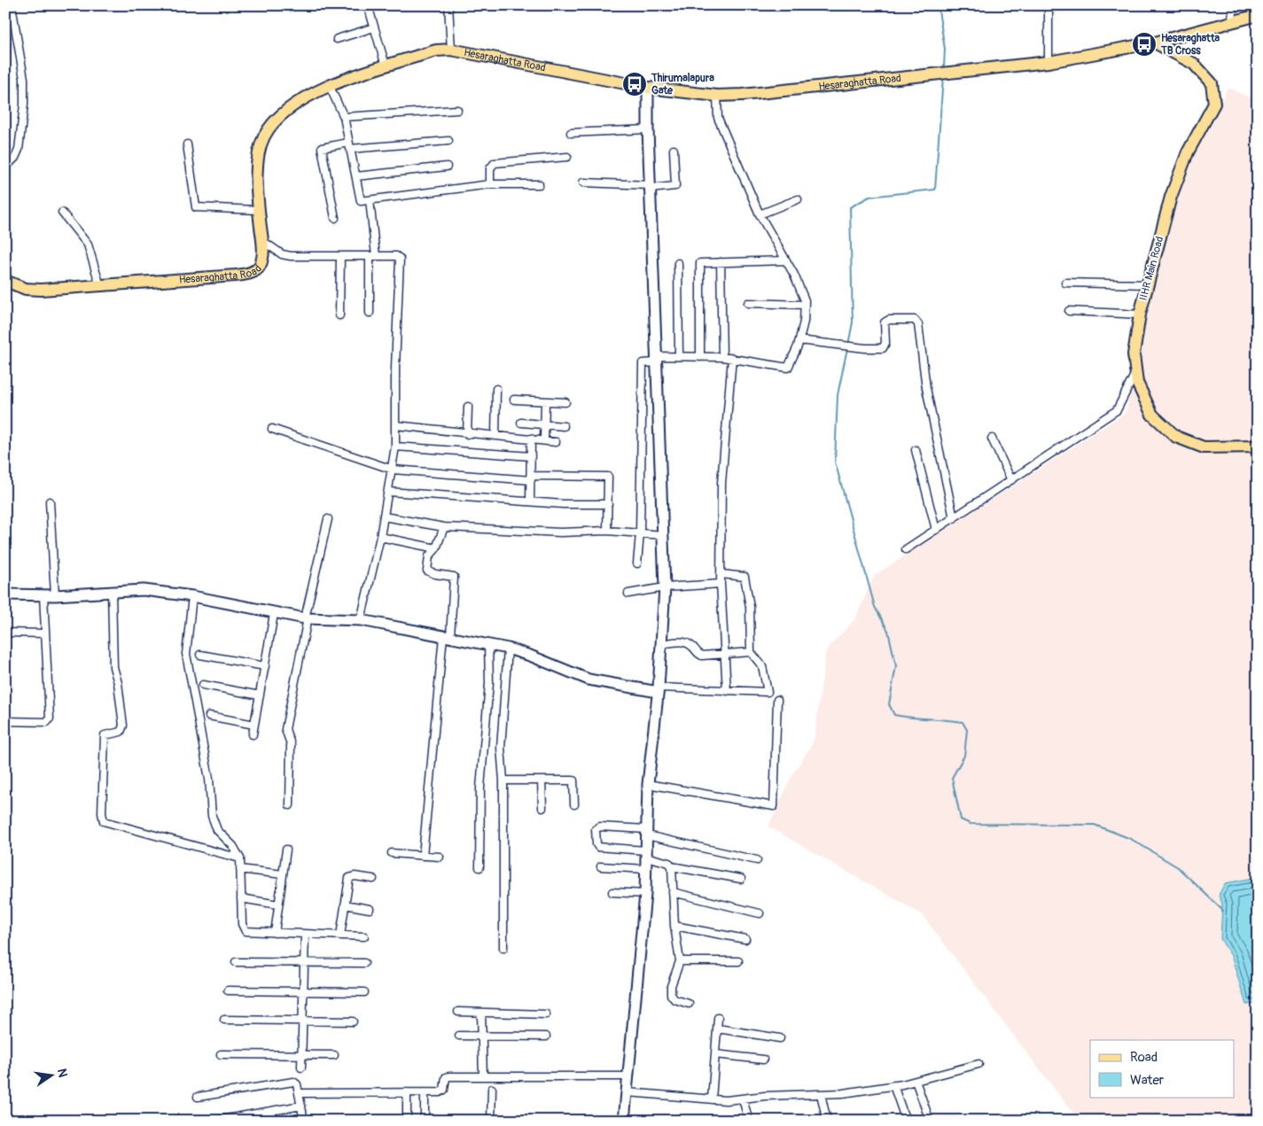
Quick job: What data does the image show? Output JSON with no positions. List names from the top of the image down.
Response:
{
  "streets": {
    "main road": ["Hesaraghatta Road", "IIHR Main Road"]
  },
  "crossings": [
    ["Hesaraghatta Road", "IIHR Main Road"]
  ],
  "places": {
    "bus stop": ["Hesaraghatta TB Cross", "Thirumalapura Gate"]
  },
  "legend": ["Road", "Water"],
  "north": "right"
}
